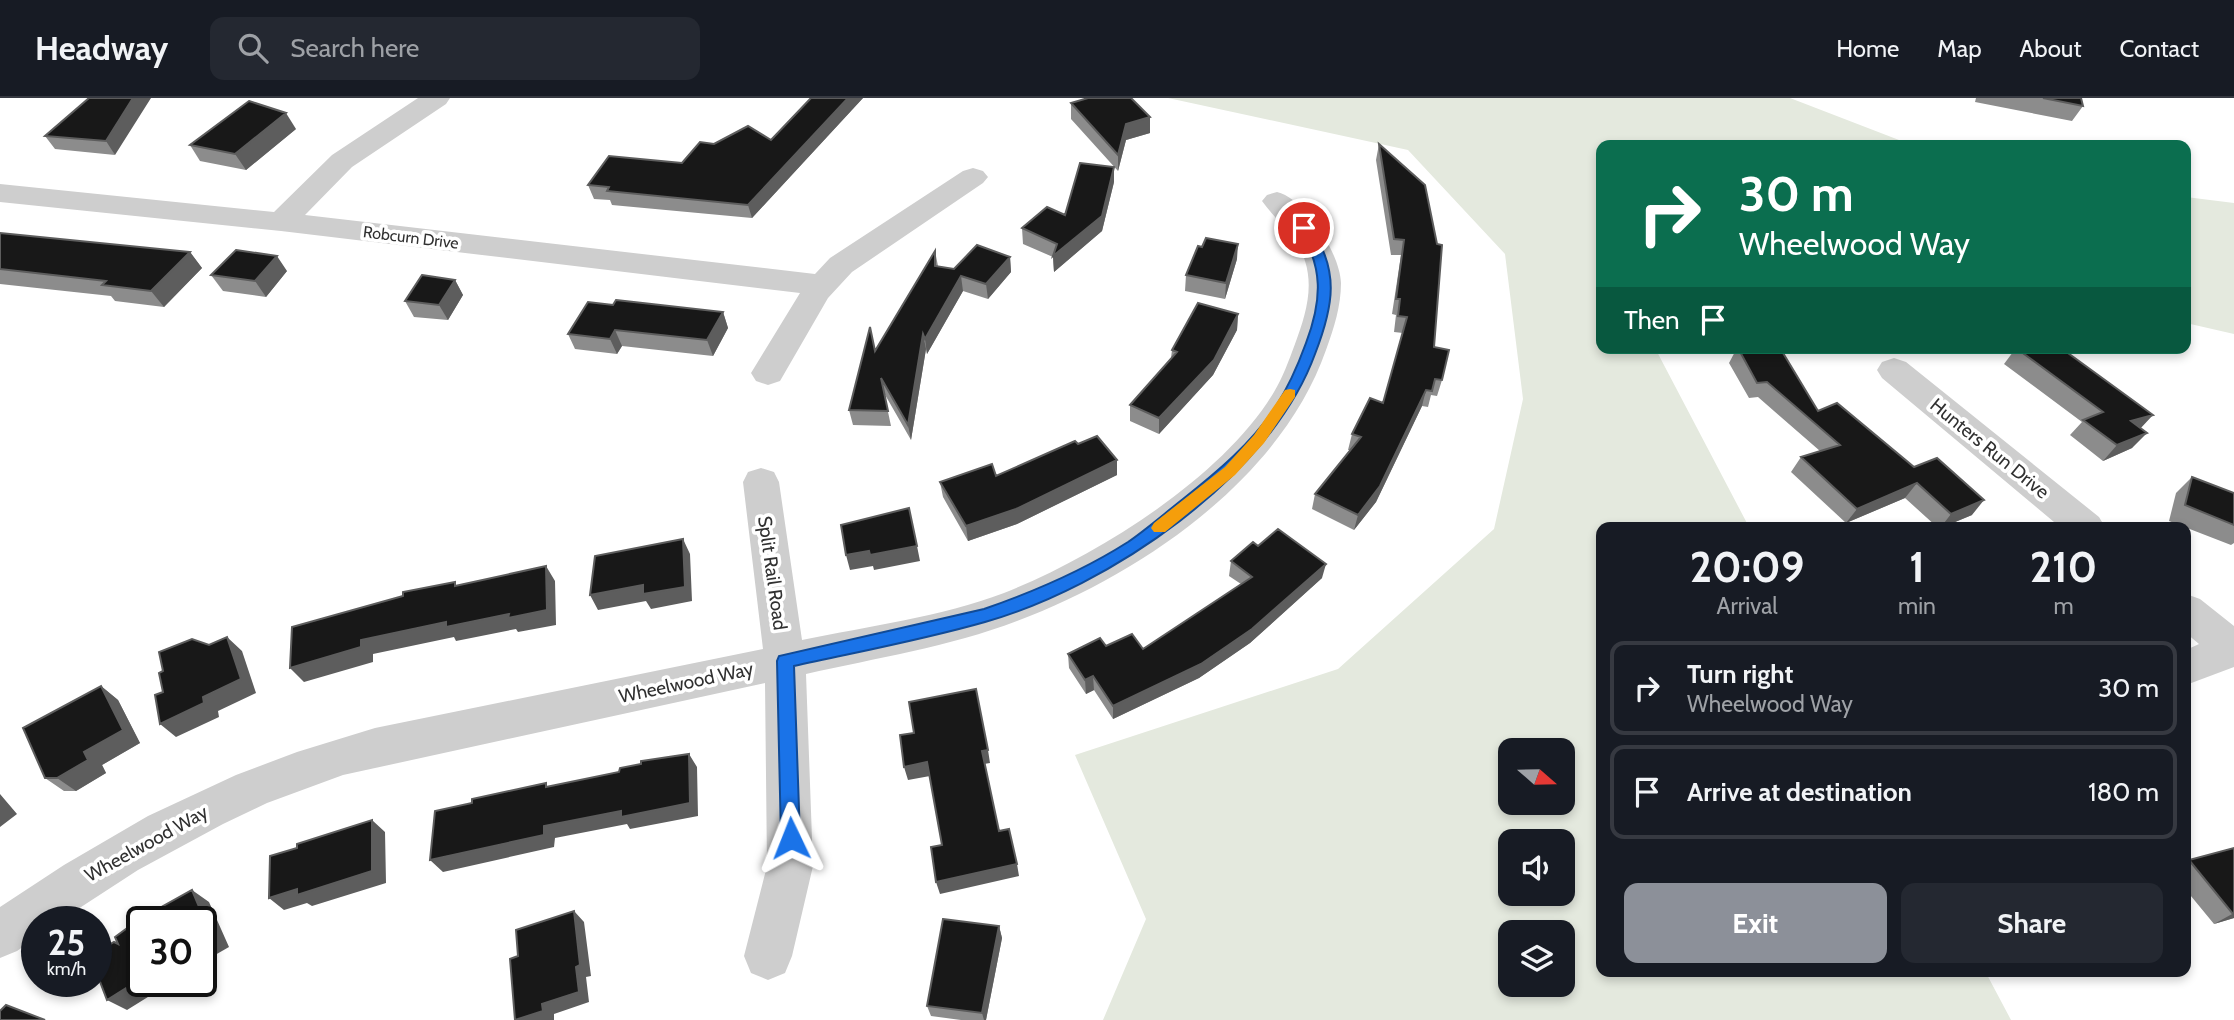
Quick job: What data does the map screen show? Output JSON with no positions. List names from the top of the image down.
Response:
{
  "streets": {
    "street": [
      "Robcurn Drive",
      "Hunters Run Drive",
      "Split Rail Road",
      "Wheelwood Way"
    ]
  },
  "crossings": [
    ["Split Rail Road", "Wheelwood Way"]
  ],
  "north": "right",
  "page": {
    "header": "Headway",
    "search": "Search here",
    "nav": [
      "Home",
      "Map",
      "About",
      "Contact"
    ],
    "turn": ["30 m", "Wheelwood Way"],
    "then": "Then",
    "eta": [
      "20:09",
      "Arrival",
      "1",
      "min",
      "210",
      "m"
    ],
    "list": [
      {
        "name": "Turn right",
        "note": "Wheelwood Way",
        "value": "30 m"
      },
      {
        "name": "Arrive at destination",
        "value": "180 m"
      }
    ],
    "buttons": ["Exit", "Share"],
    "speed": "25 km/h",
    "limit": "30"
  }
}
